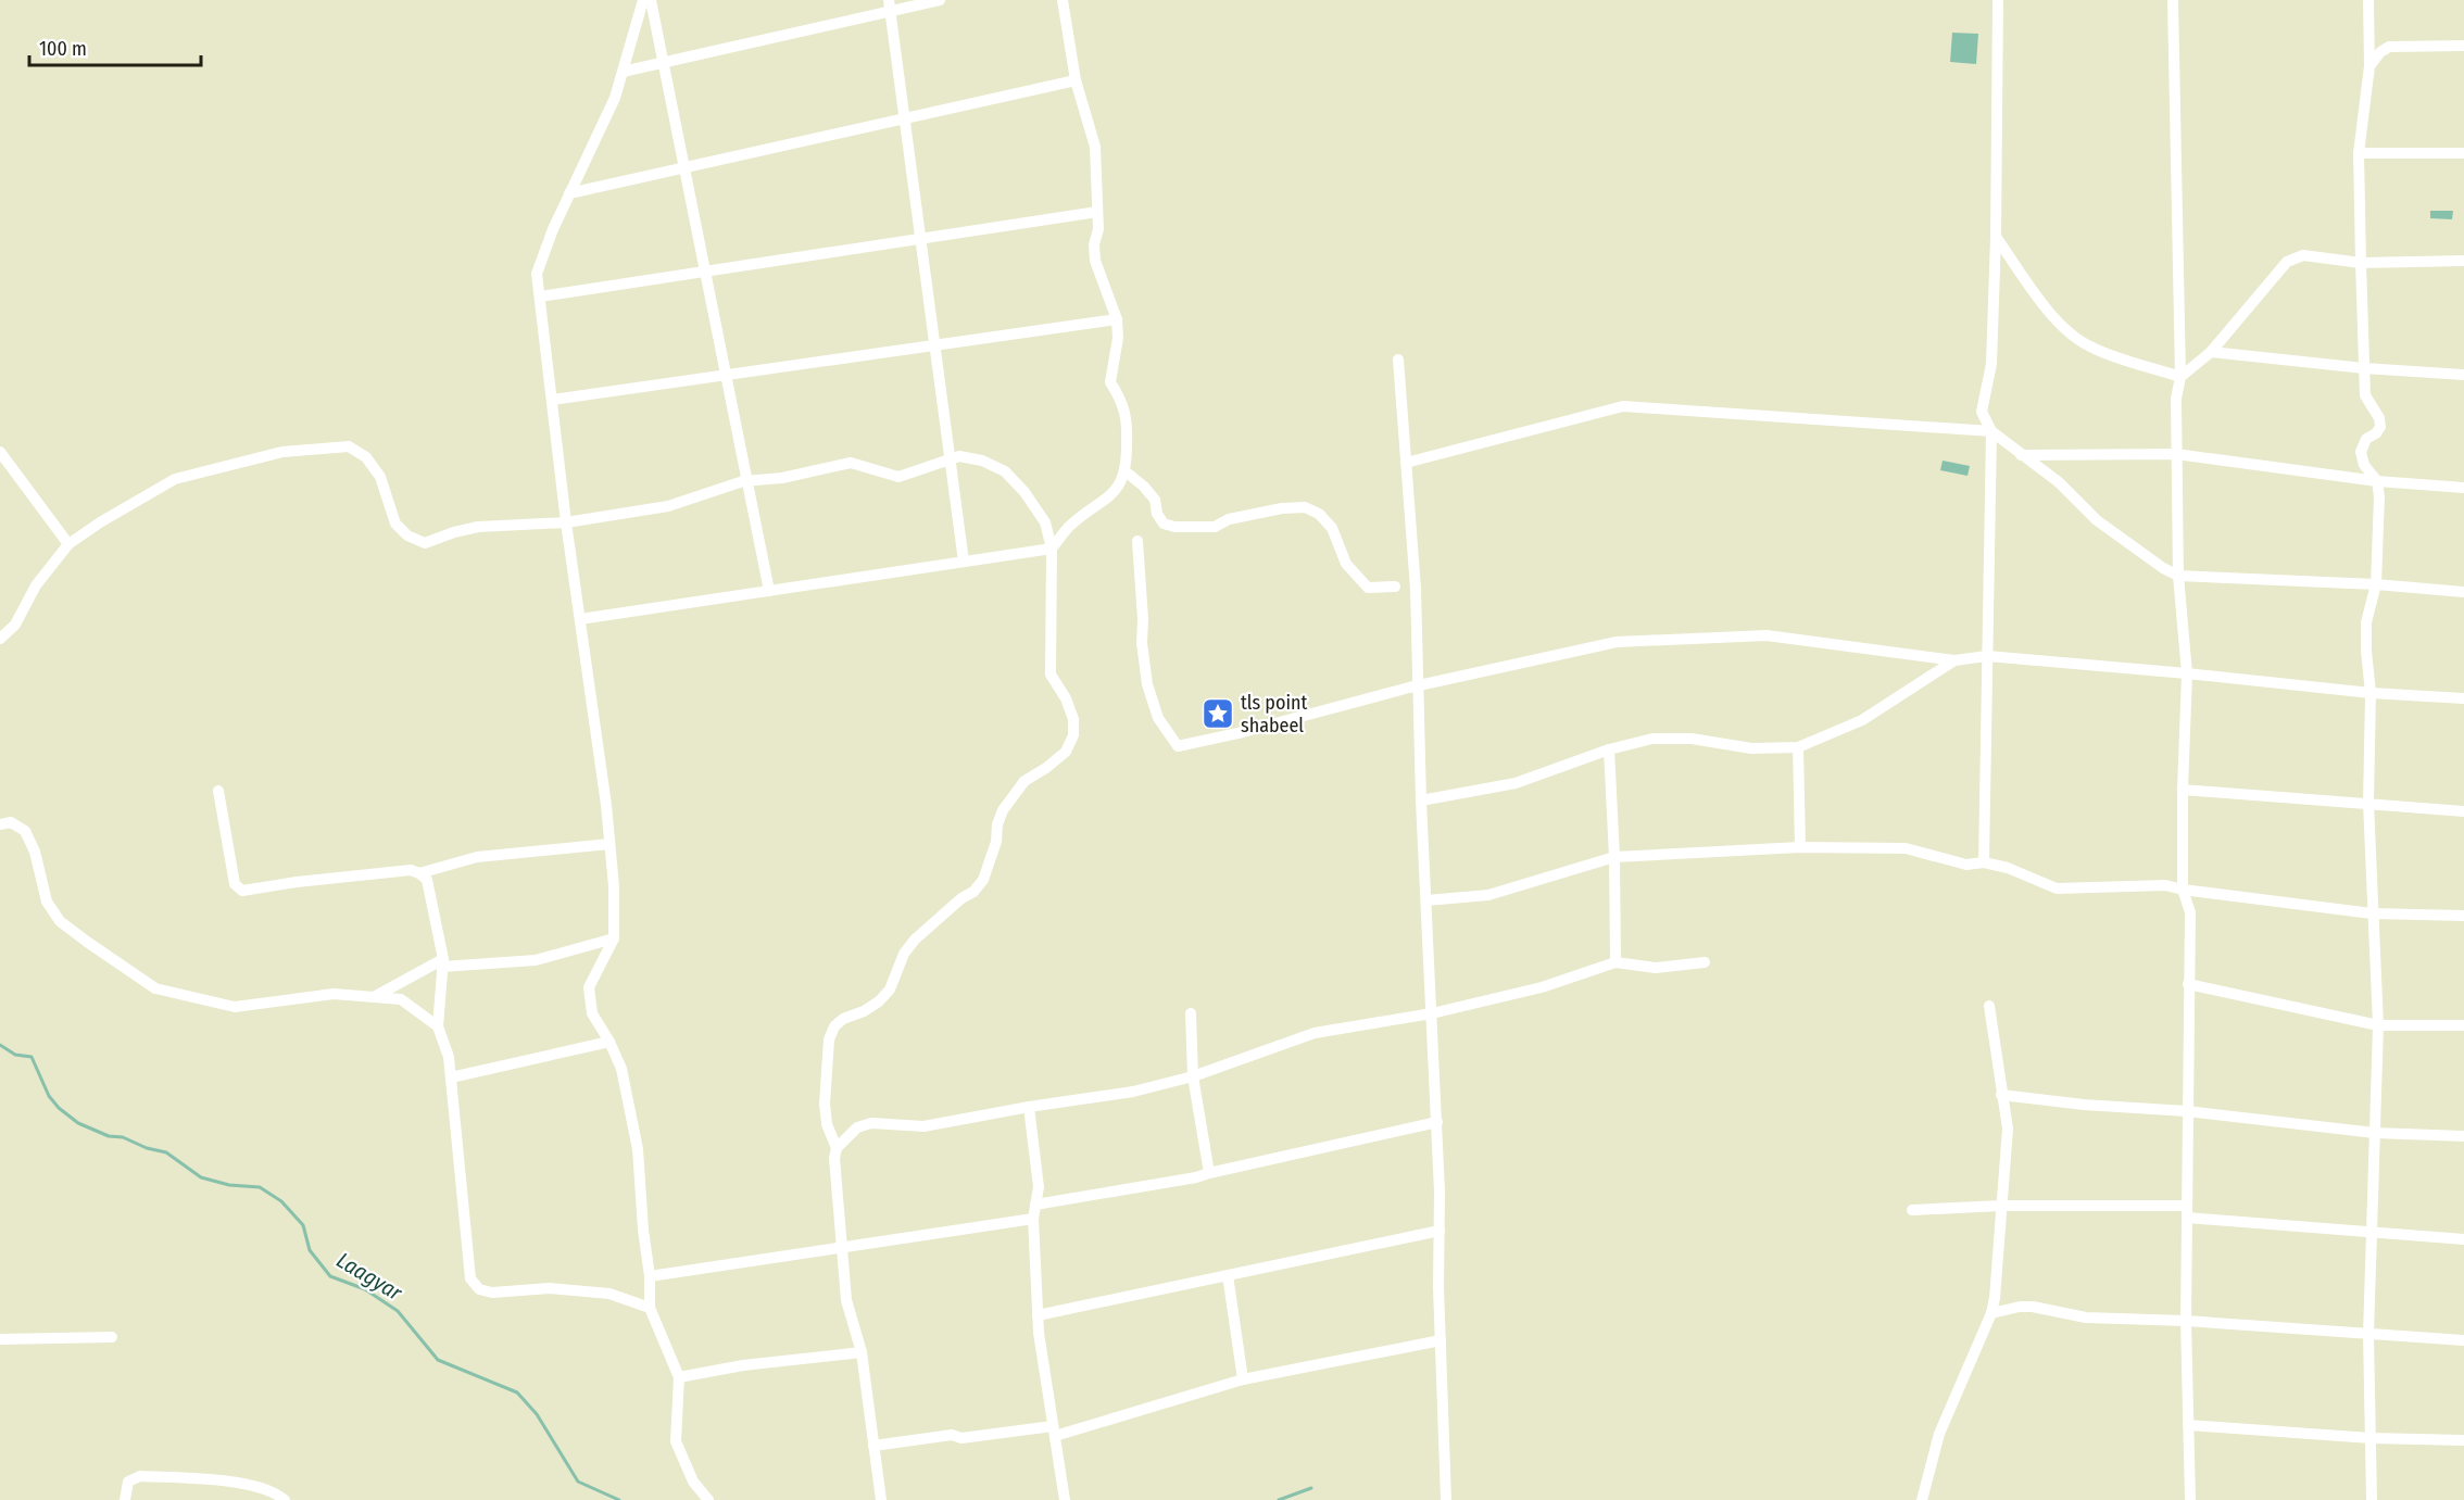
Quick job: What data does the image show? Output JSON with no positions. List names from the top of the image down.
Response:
{
  "water": ["Laagyar"],
  "places": {
    "place": ["tls point shabeel"]
  },
  "scale_bar": "100 m"
}
